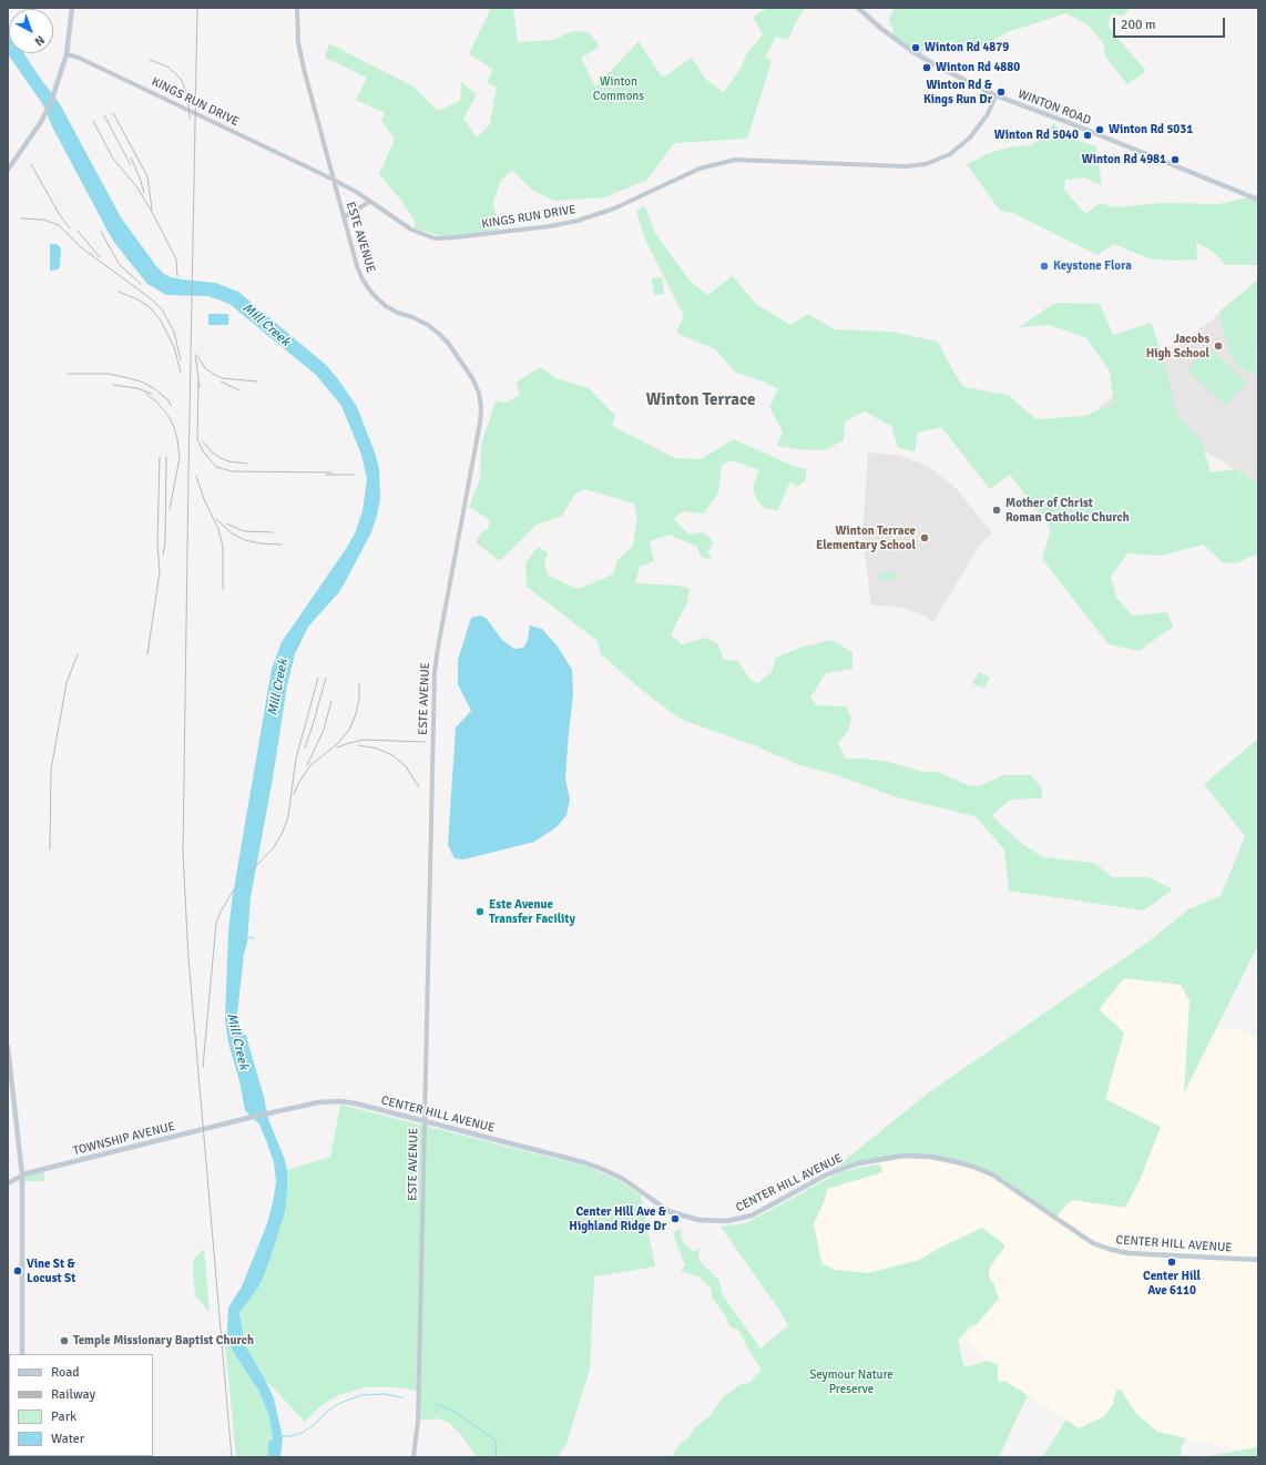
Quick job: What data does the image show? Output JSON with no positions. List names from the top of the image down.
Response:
{
  "streets": {
    "main road": ["WINTON ROAD", "CENTER HILL AVENUE", "TOWNSHIP AVENUE"],
    "street": ["KINGS RUN DRIVE", "ESTE AVENUE"]
  },
  "crossings": [
    ["KINGS RUN DRIVE", "WINTON ROAD"],
    ["KINGS RUN DRIVE", "ESTE AVENUE"],
    ["ESTE AVENUE", "CENTER HILL AVENUE"],
    ["CENTER HILL AVENUE", "TOWNSHIP AVENUE"]
  ],
  "districts": ["Winton Terrace"],
  "water": ["Mill Creek"],
  "parks": ["Winton Commons", "Seymour Nature Preserve"],
  "places": [
    "Winton Rd 4879",
    "Winton Rd 4880",
    "Winton Rd & Kings Run Dr",
    "Winton Rd 5031",
    "Winton Rd 5040",
    "Winton Rd 4981",
    "Keystone Flora",
    "Jacobs High School",
    "Mother of Christ Roman Catholic Church",
    "Winton Terrace Elementary School",
    "Este Avenue Transfer Facility",
    "Center Hill Ave & Highland Ridge Dr",
    "Center Hill Ave 6110",
    "Vine St & Locust St",
    "Temple Missionary Baptist Church"
  ],
  "legend": [
    "Road",
    "Railway",
    "Park",
    "Water"
  ],
  "scale_bar": "200 m",
  "north": "bottom right"
}
